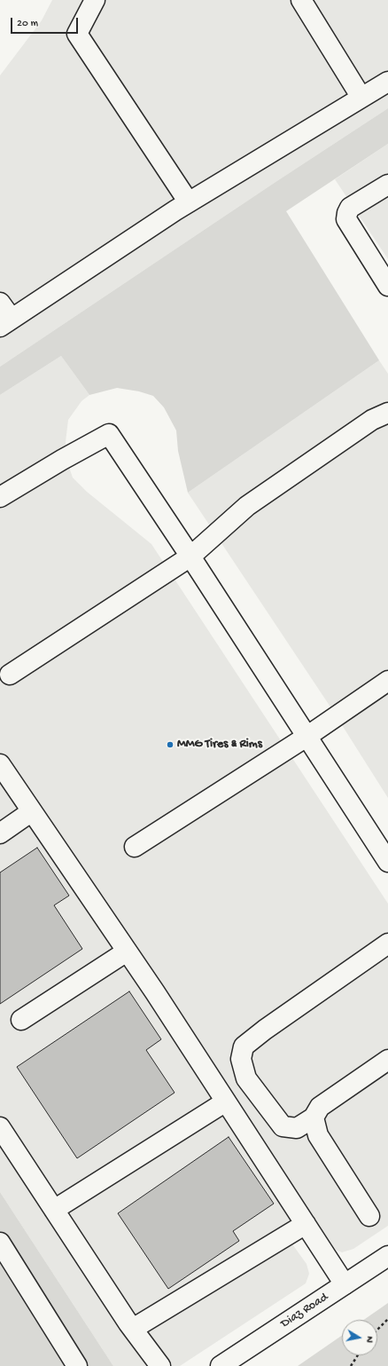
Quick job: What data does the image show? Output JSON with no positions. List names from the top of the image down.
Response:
{
  "streets": {
    "street": ["Diaz Road"]
  },
  "places": ["MMG Tires & Rims"],
  "scale_bar": "20 m",
  "north": "right"
}
